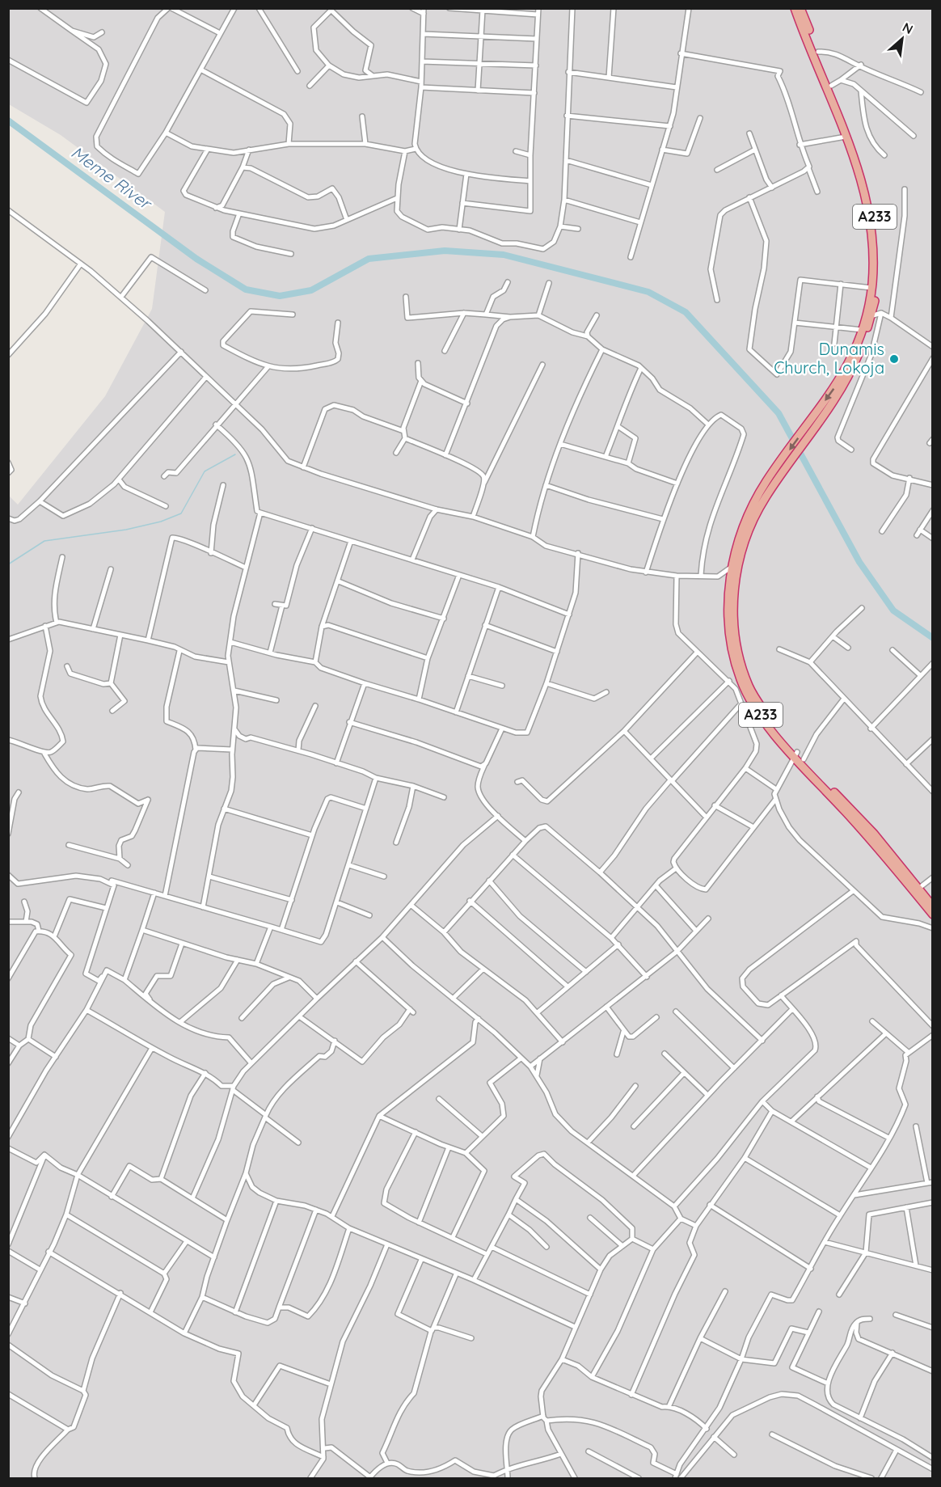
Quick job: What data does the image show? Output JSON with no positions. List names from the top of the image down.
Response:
{
  "streets": {
    "highway": ["A233"]
  },
  "water": ["Meme River"],
  "places": ["Dunamis Church, Lokoja"],
  "north": "top right"
}
